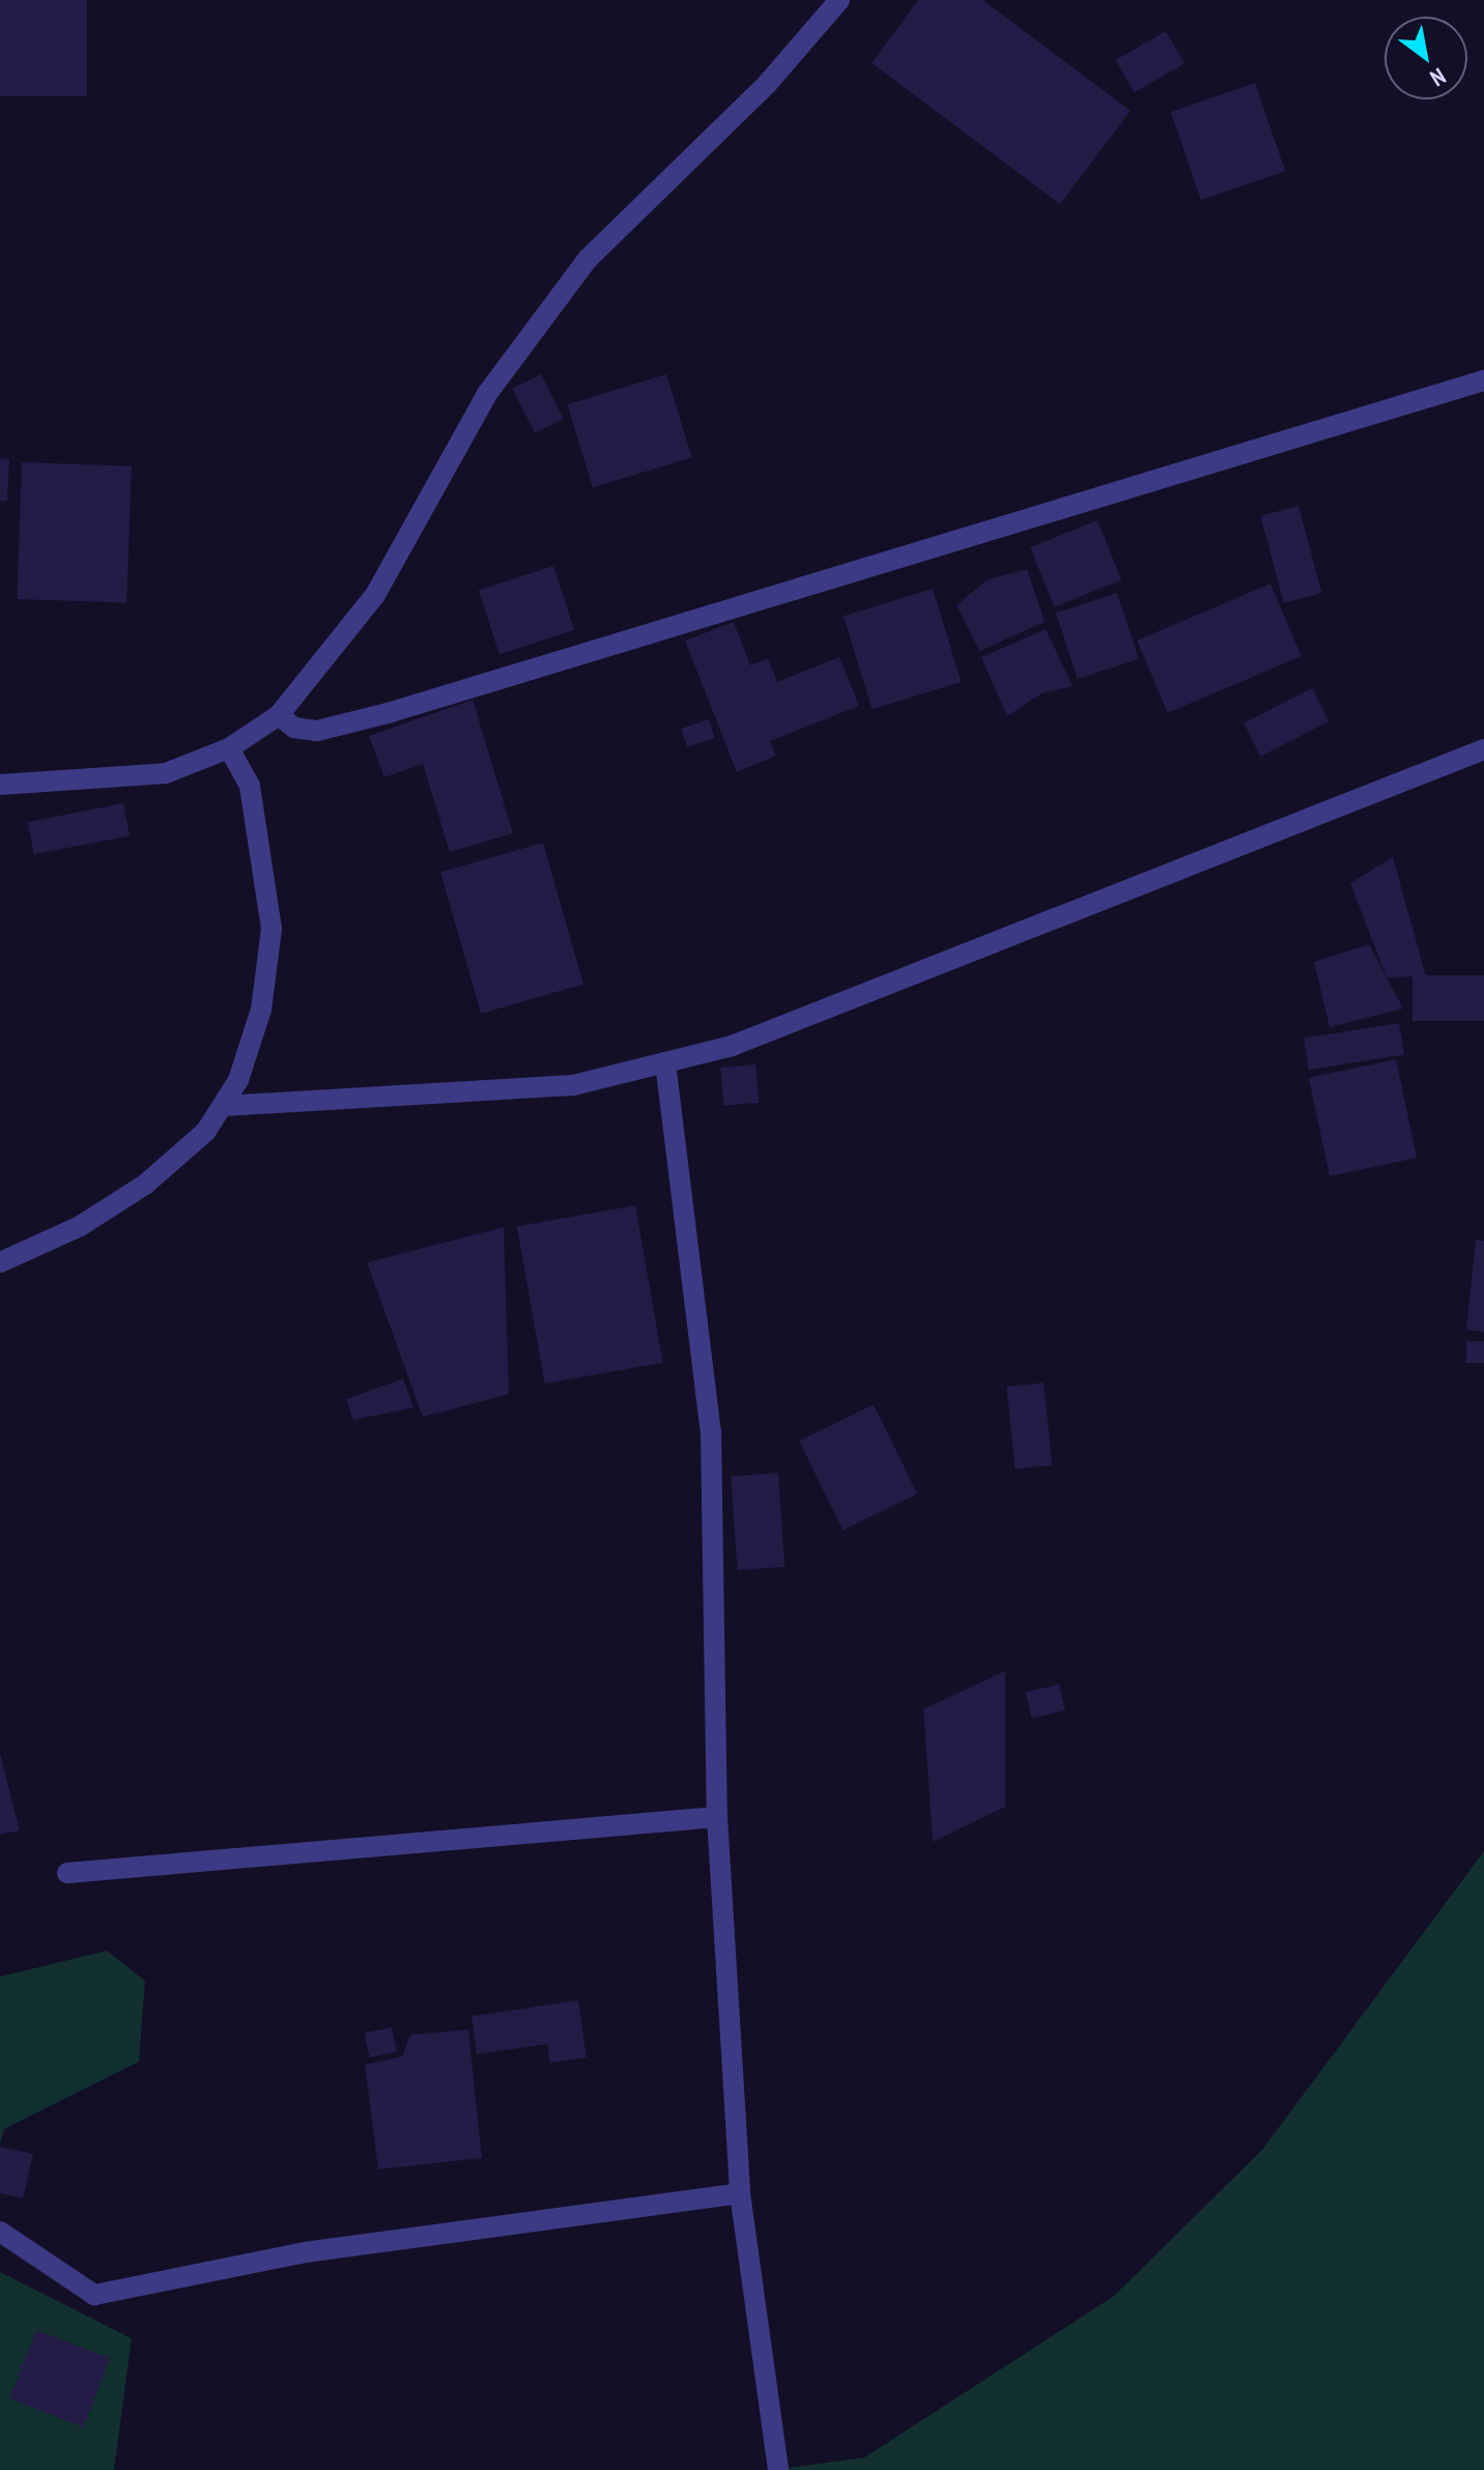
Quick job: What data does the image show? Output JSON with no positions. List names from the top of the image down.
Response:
{
  "north": "bottom right"
}
